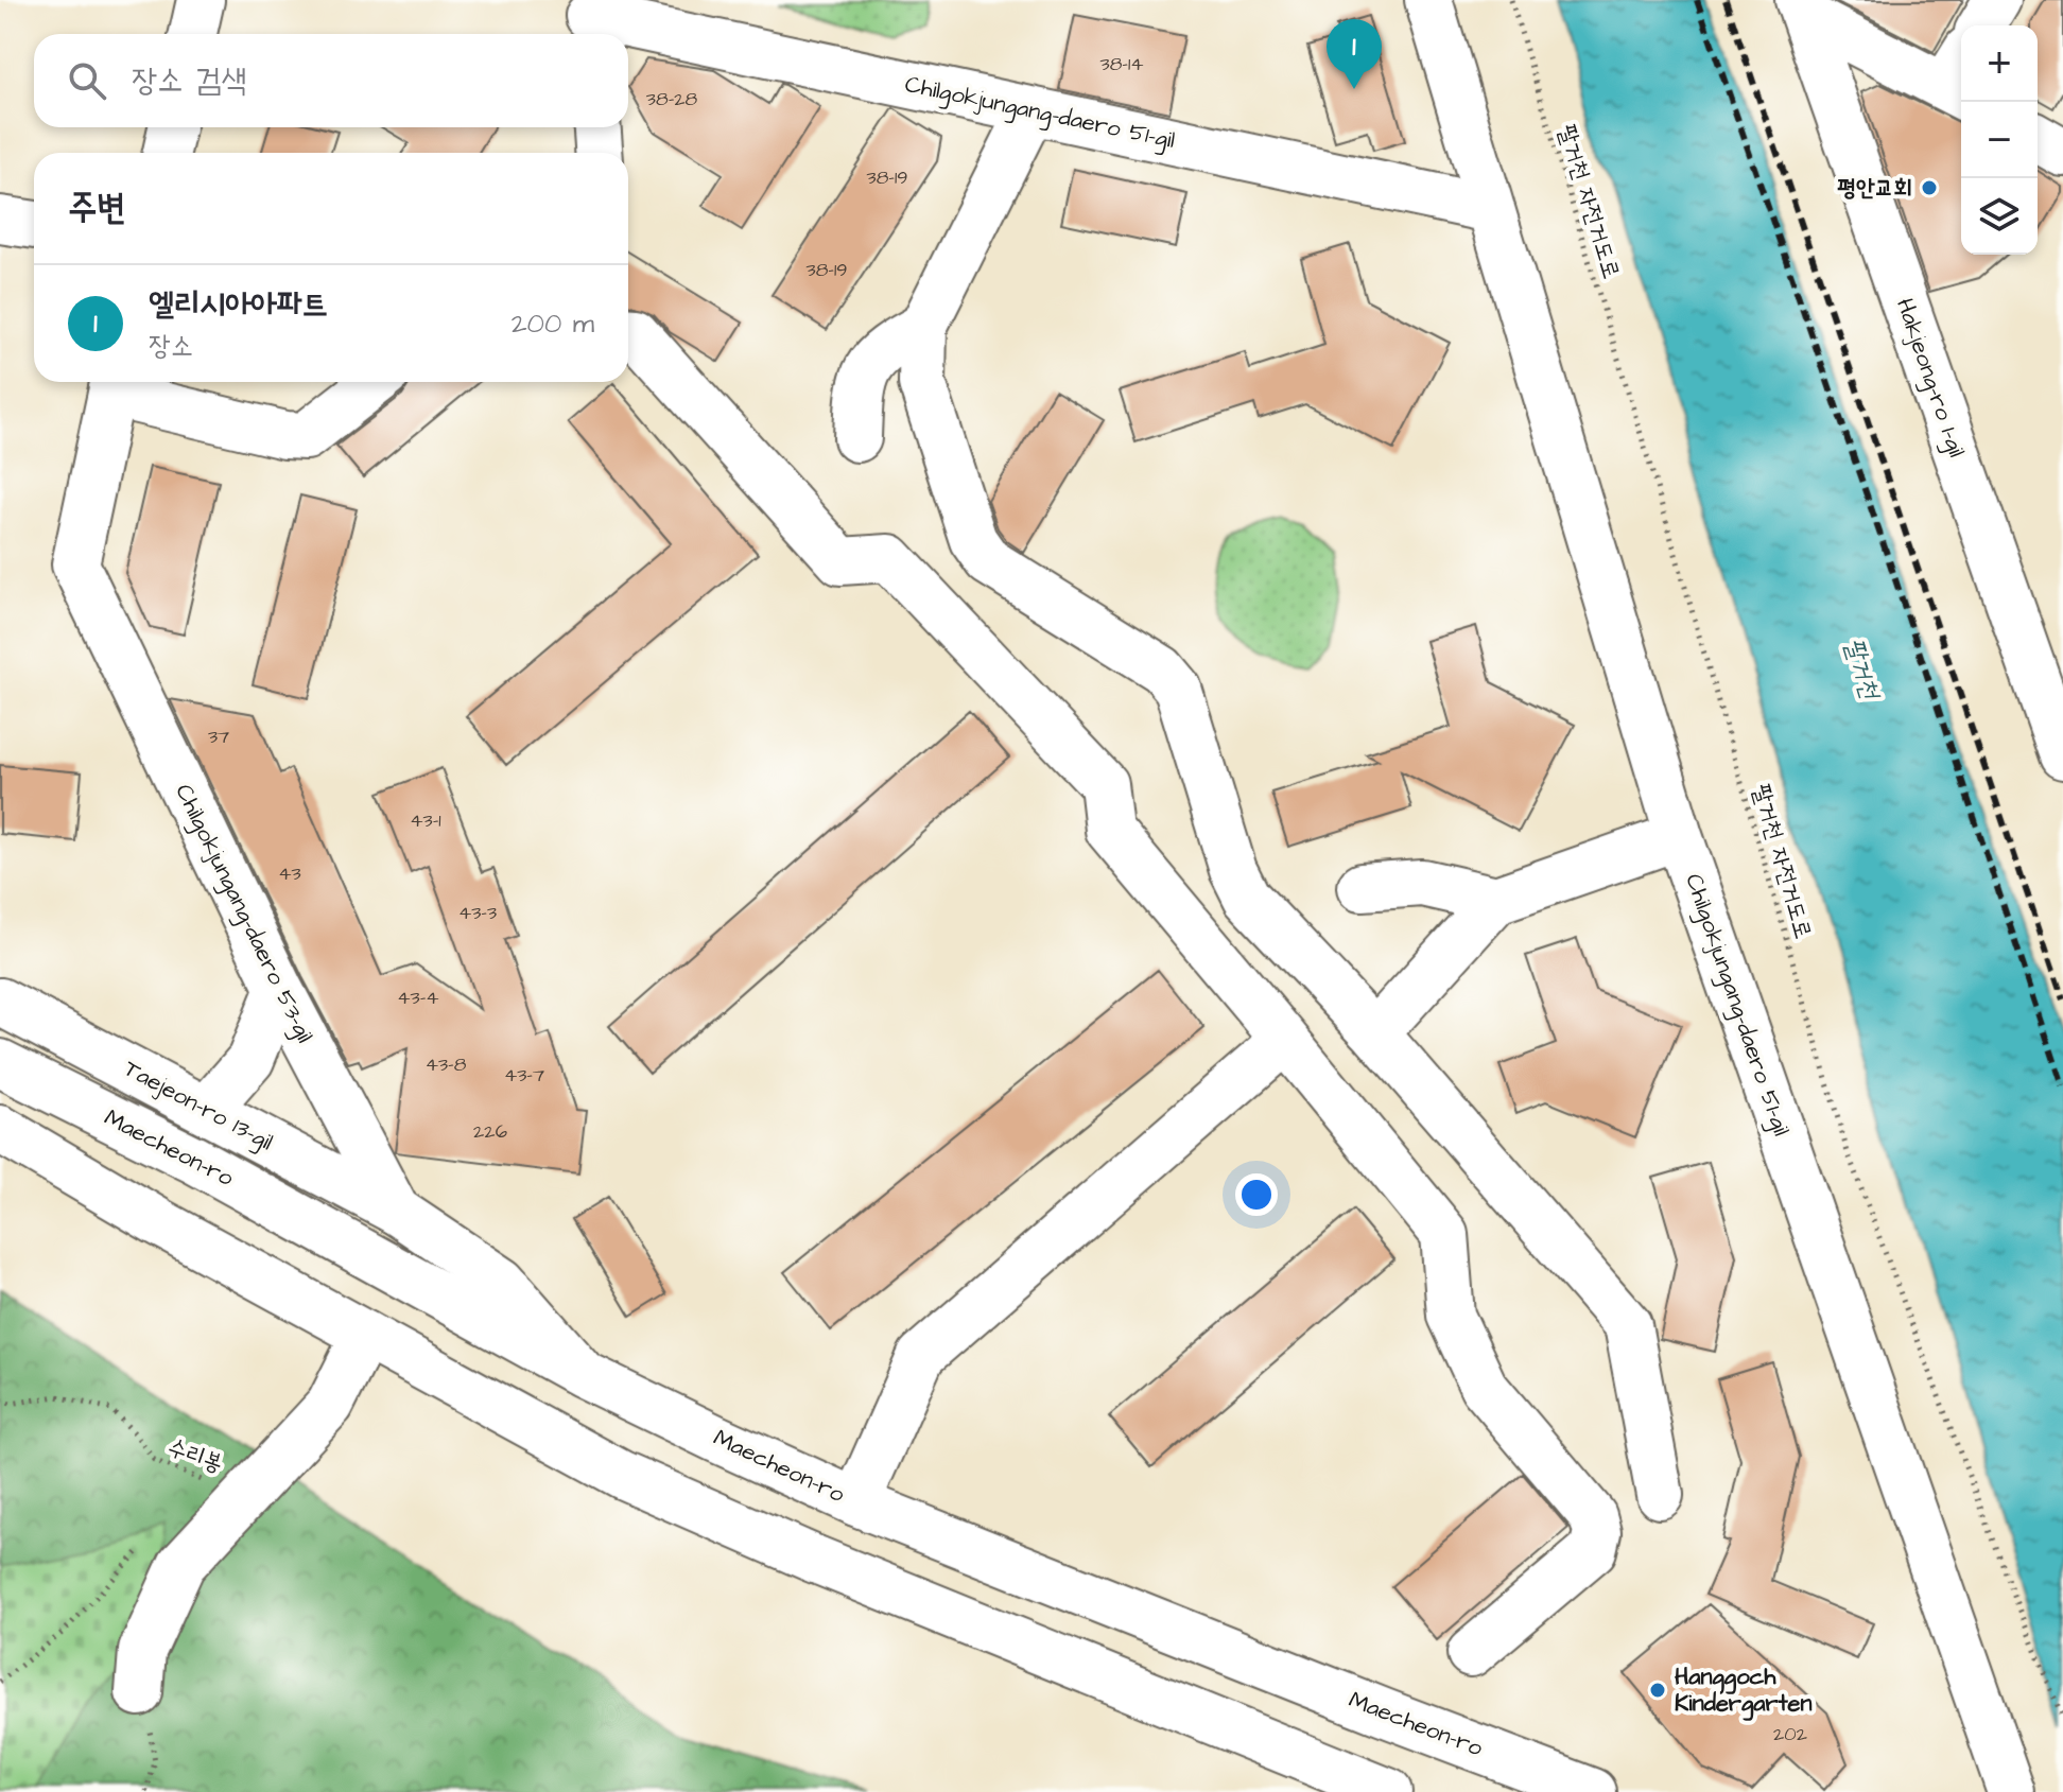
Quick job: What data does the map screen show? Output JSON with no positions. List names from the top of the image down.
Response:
{
  "streets": {
    "street": [
      "Chilgokjungang-daero 51-gil",
      "Hakjeong-ro 1-gil",
      "Chilgokjungang-daero 53-gil",
      "Taejeon-ro 13-gil",
      "Maecheon-ro"
    ],
    "path": ["팔거천 자전거도로", "수리봉"]
  },
  "crossings": [
    ["Chilgokjungang-daero 53-gil", "Taejeon-ro 13-gil"],
    ["Chilgokjungang-daero 53-gil", "Maecheon-ro"]
  ],
  "water": ["팔거천"],
  "places": ["평안교회", "Hanggoch Kindergarten"],
  "house_numbers": [
    "38-14",
    "38-28",
    "38-19",
    "38-19",
    "37",
    "43-1",
    "43",
    "43-3",
    "43-4",
    "43-8",
    "43-7",
    "226",
    "202"
  ],
  "page": {
    "pins": "1",
    "map_buttons": ["+", "−"],
    "search": "장소 검색",
    "heading": "주변",
    "list": [
      {
        "mark": "1",
        "name": "엘리시아아파트",
        "note": "장소",
        "value": "200 m"
      }
    ]
  }
}
